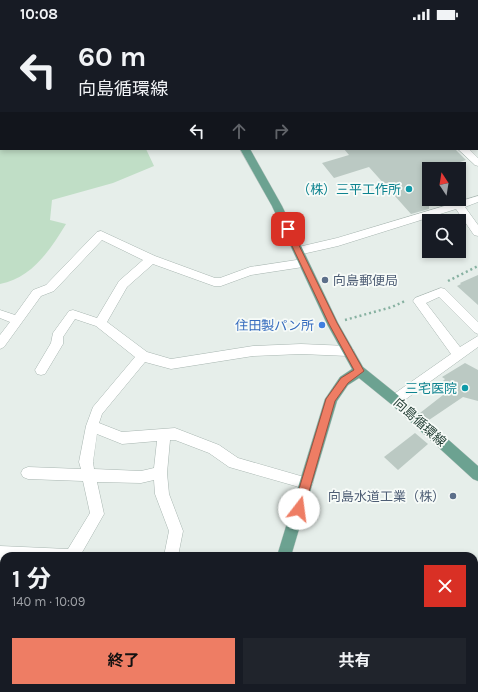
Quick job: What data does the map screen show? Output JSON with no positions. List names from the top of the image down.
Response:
{
  "streets": {
    "main road": ["向島循環線"]
  },
  "places": [
    "（株）三平工作所",
    "向島郵便局",
    "住田製パン所",
    "三宅医院",
    "向島水道工業（株）"
  ],
  "north": "top",
  "page": {
    "status": "10:08",
    "turn": ["60 m", "向島循環線"],
    "heading": ["1 分", "140 m · 10:09"],
    "buttons": ["終了", "共有"]
  }
}
